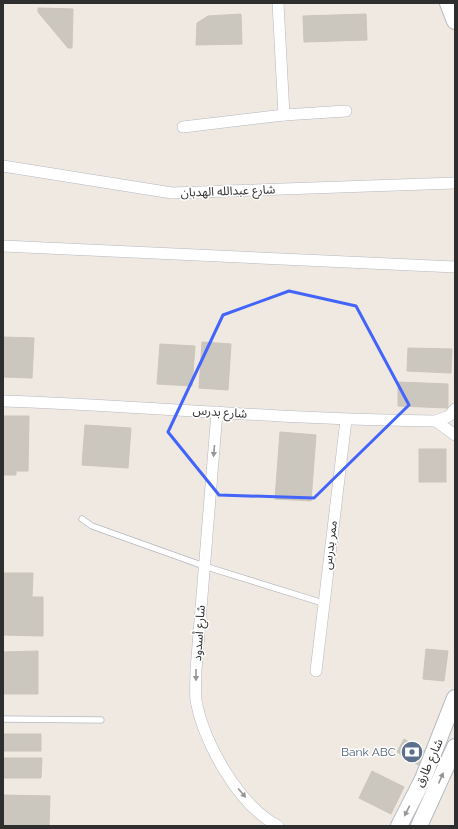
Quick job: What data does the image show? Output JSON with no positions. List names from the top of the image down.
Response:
{
  "streets": {
    "street": [
      "شارع عبدالله الهدبان",
      "شارع بدرس",
      "ممر بدرس",
      "شارع أسدود",
      "شارع طارق"
    ]
  },
  "crossings": [
    ["شارع بدرس", "ممر بدرس"],
    ["شارع بدرس", "شارع أسدود"]
  ],
  "one_way": ["شارع أسدود"],
  "places": {
    "bank": ["Bank ABC"]
  }
}
